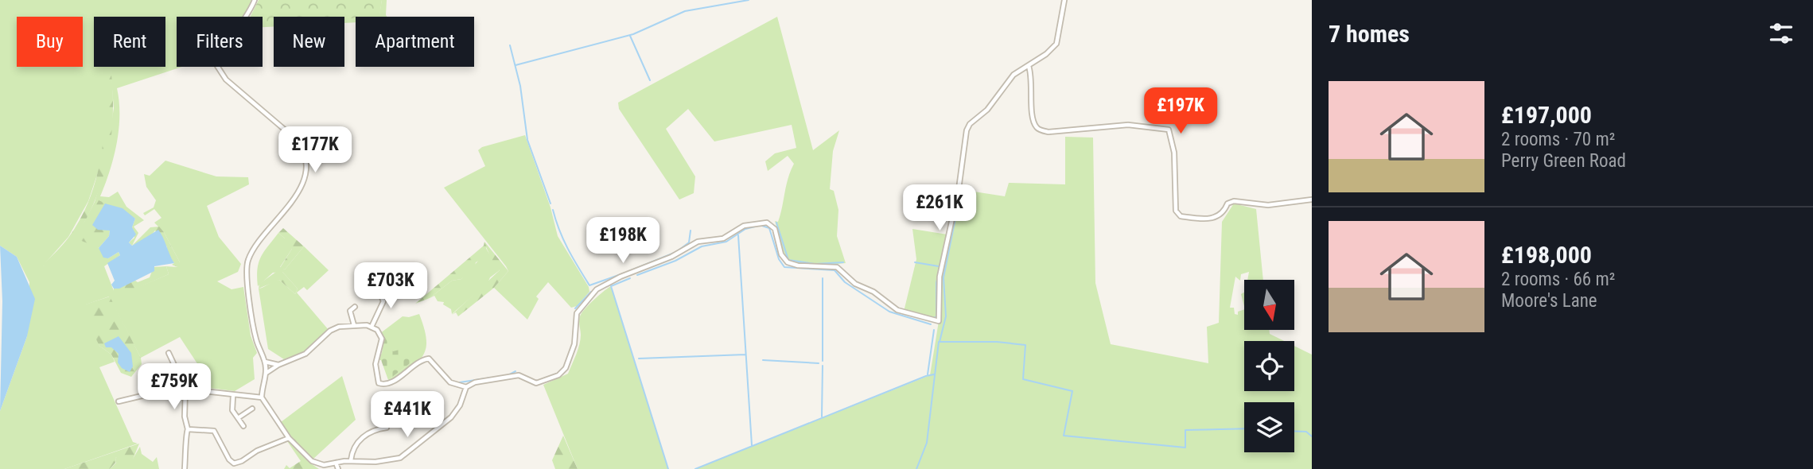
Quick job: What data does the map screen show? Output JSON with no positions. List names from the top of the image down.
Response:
{
  "north": "bottom",
  "page": {
    "heading": "7 homes",
    "chip": [
      "Buy",
      "Rent",
      "Filters",
      "New",
      "Apartment"
    ],
    "list": [
      {
        "name": "£197,000",
        "note": "2 rooms · 70 m² · Perry Green Road"
      },
      {
        "name": "£198,000",
        "note": "2 rooms · 66 m² · Moore's Lane"
      }
    ],
    "price": [
      "£197K",
      "£177K",
      "£261K",
      "£198K",
      "£703K",
      "£759K",
      "£441K"
    ]
  }
}
